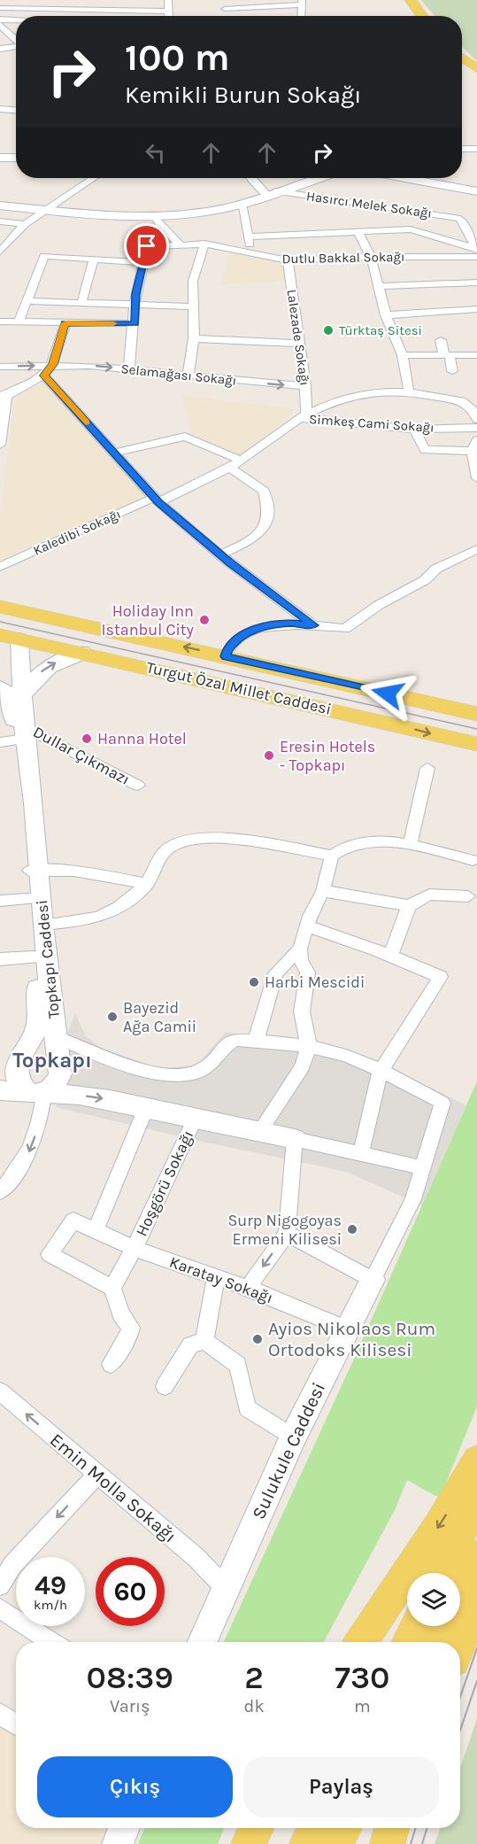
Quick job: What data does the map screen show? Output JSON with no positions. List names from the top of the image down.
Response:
{
  "streets": {
    "main road": ["Turgut Özal Millet Caddesi", "Topkapı Caddesi", "Sulukule Caddesi"],
    "street": [
      "Hasırcı Melek Sokağı",
      "Dutlu Bakkal Sokağı",
      "Lalezade Sokağı",
      "Selamağası Sokağı",
      "Simkeş Cami Sokağı",
      "Kaledibi Sokağı",
      "Dullar Çıkmazı",
      "Hoşgörü Sokağı",
      "Karatay Sokağı",
      "Emin Molla Sokağı"
    ]
  },
  "crossings": [
    ["Hasırcı Melek Sokağı", "Dutlu Bakkal Sokağı"],
    ["Dutlu Bakkal Sokağı", "Lalezade Sokağı"],
    ["Lalezade Sokağı", "Selamağası Sokağı"],
    ["Lalezade Sokağı", "Simkeş Cami Sokağı"],
    ["Lalezade Sokağı", "Kaledibi Sokağı"],
    ["Simkeş Cami Sokağı", "Kaledibi Sokağı"],
    ["Turgut Özal Millet Caddesi", "Topkapı Caddesi"],
    ["Dullar Çıkmazı", "Topkapı Caddesi"],
    ["Topkapı Caddesi", "Sulukule Caddesi"],
    ["Hoşgörü Sokağı", "Karatay Sokağı"],
    ["Karatay Sokağı", "Sulukule Caddesi"],
    ["Sulukule Caddesi", "Emin Molla Sokağı"]
  ],
  "one_way": ["Emin Molla Sokağı"],
  "districts": ["Topkapı"],
  "places": [
    "Türktaş Sitesi",
    "Holiday Inn Istanbul City",
    "Hanna Hotel",
    "Eresin Hotels - Topkapı",
    "Harbi Mescidi",
    "Bayezid Ağa Camii",
    "Surp Nigogoyas Ermeni Kilisesi",
    "Ayios Nikolaos Rum Ortodoks Kilisesi"
  ],
  "page": {
    "turn": ["100 m", "Kemikli Burun Sokağı"],
    "speed": "49 km/h",
    "limit": "60",
    "eta": [
      "08:39",
      "Varış",
      "2",
      "dk",
      "730",
      "m"
    ],
    "buttons": ["Çıkış", "Paylaş"]
  }
}
